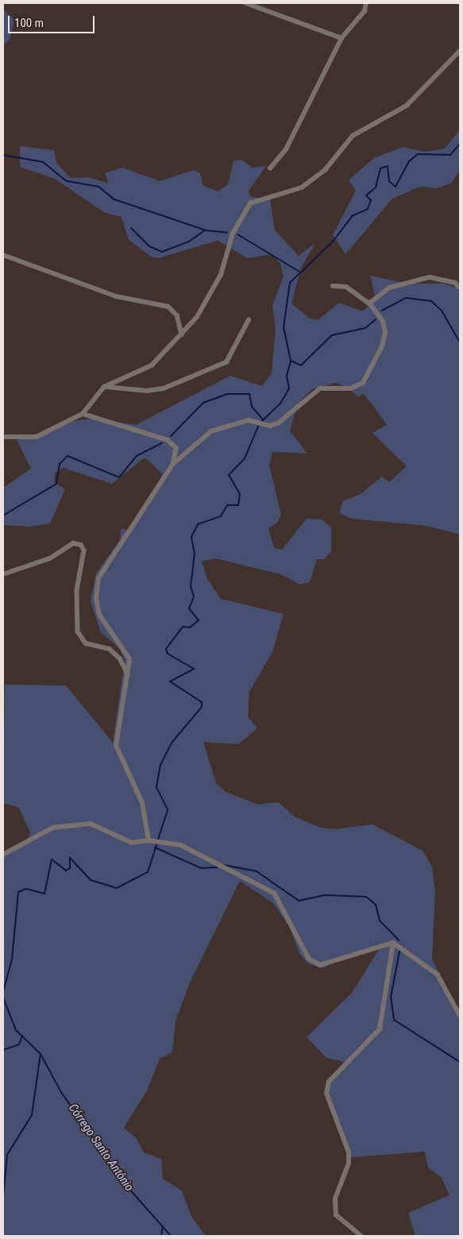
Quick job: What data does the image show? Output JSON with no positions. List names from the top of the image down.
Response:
{
  "water": ["Córrego Santo Antônio"],
  "scale_bar": "100 m"
}
